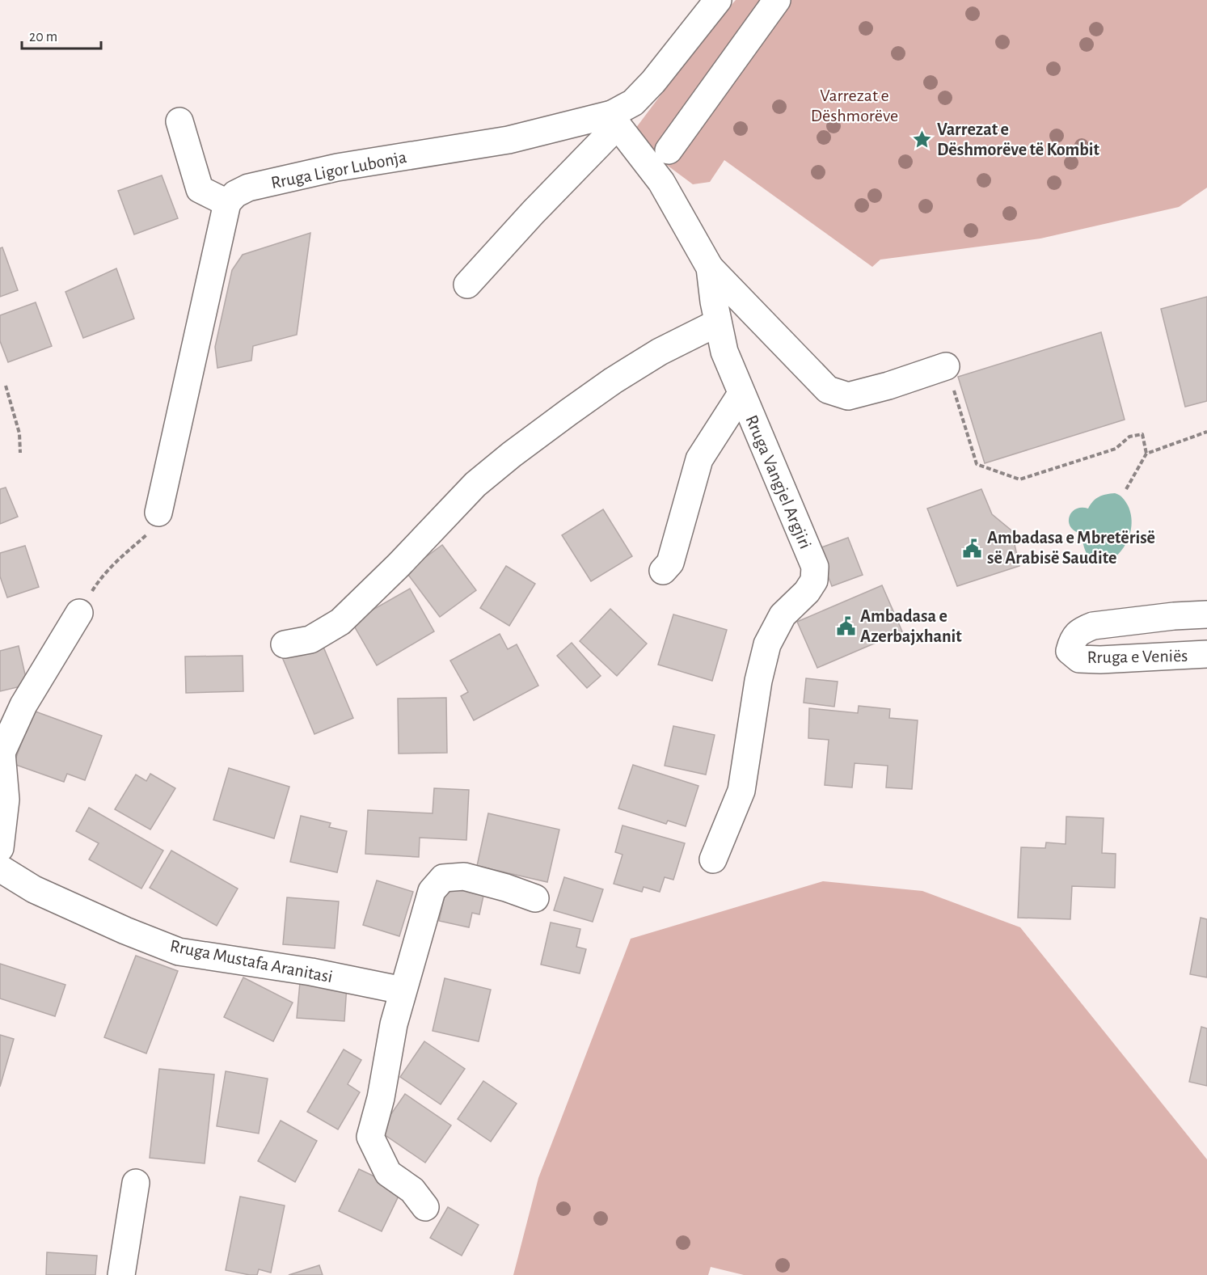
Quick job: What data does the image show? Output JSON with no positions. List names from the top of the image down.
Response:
{
  "streets": {
    "street": [
      "Rruga Ligor Lubonja",
      "Rruga Vangjel Argjiri",
      "Rruga e Veniës",
      "Rruga Mustafa Aranitasi"
    ]
  },
  "crossings": [
    ["Rruga Ligor Lubonja", "Rruga Vangjel Argjiri"]
  ],
  "parks": ["Varrezat e Dëshmorëve"],
  "places": {
    "place": ["Varrezat e Dëshmorëve të Kombit"],
    "public building": ["Ambadasa e Mbretërisë së Arabisë Saudite", "Ambadasa e Azerbajxhanit"]
  },
  "scale_bar": "20 m"
}
